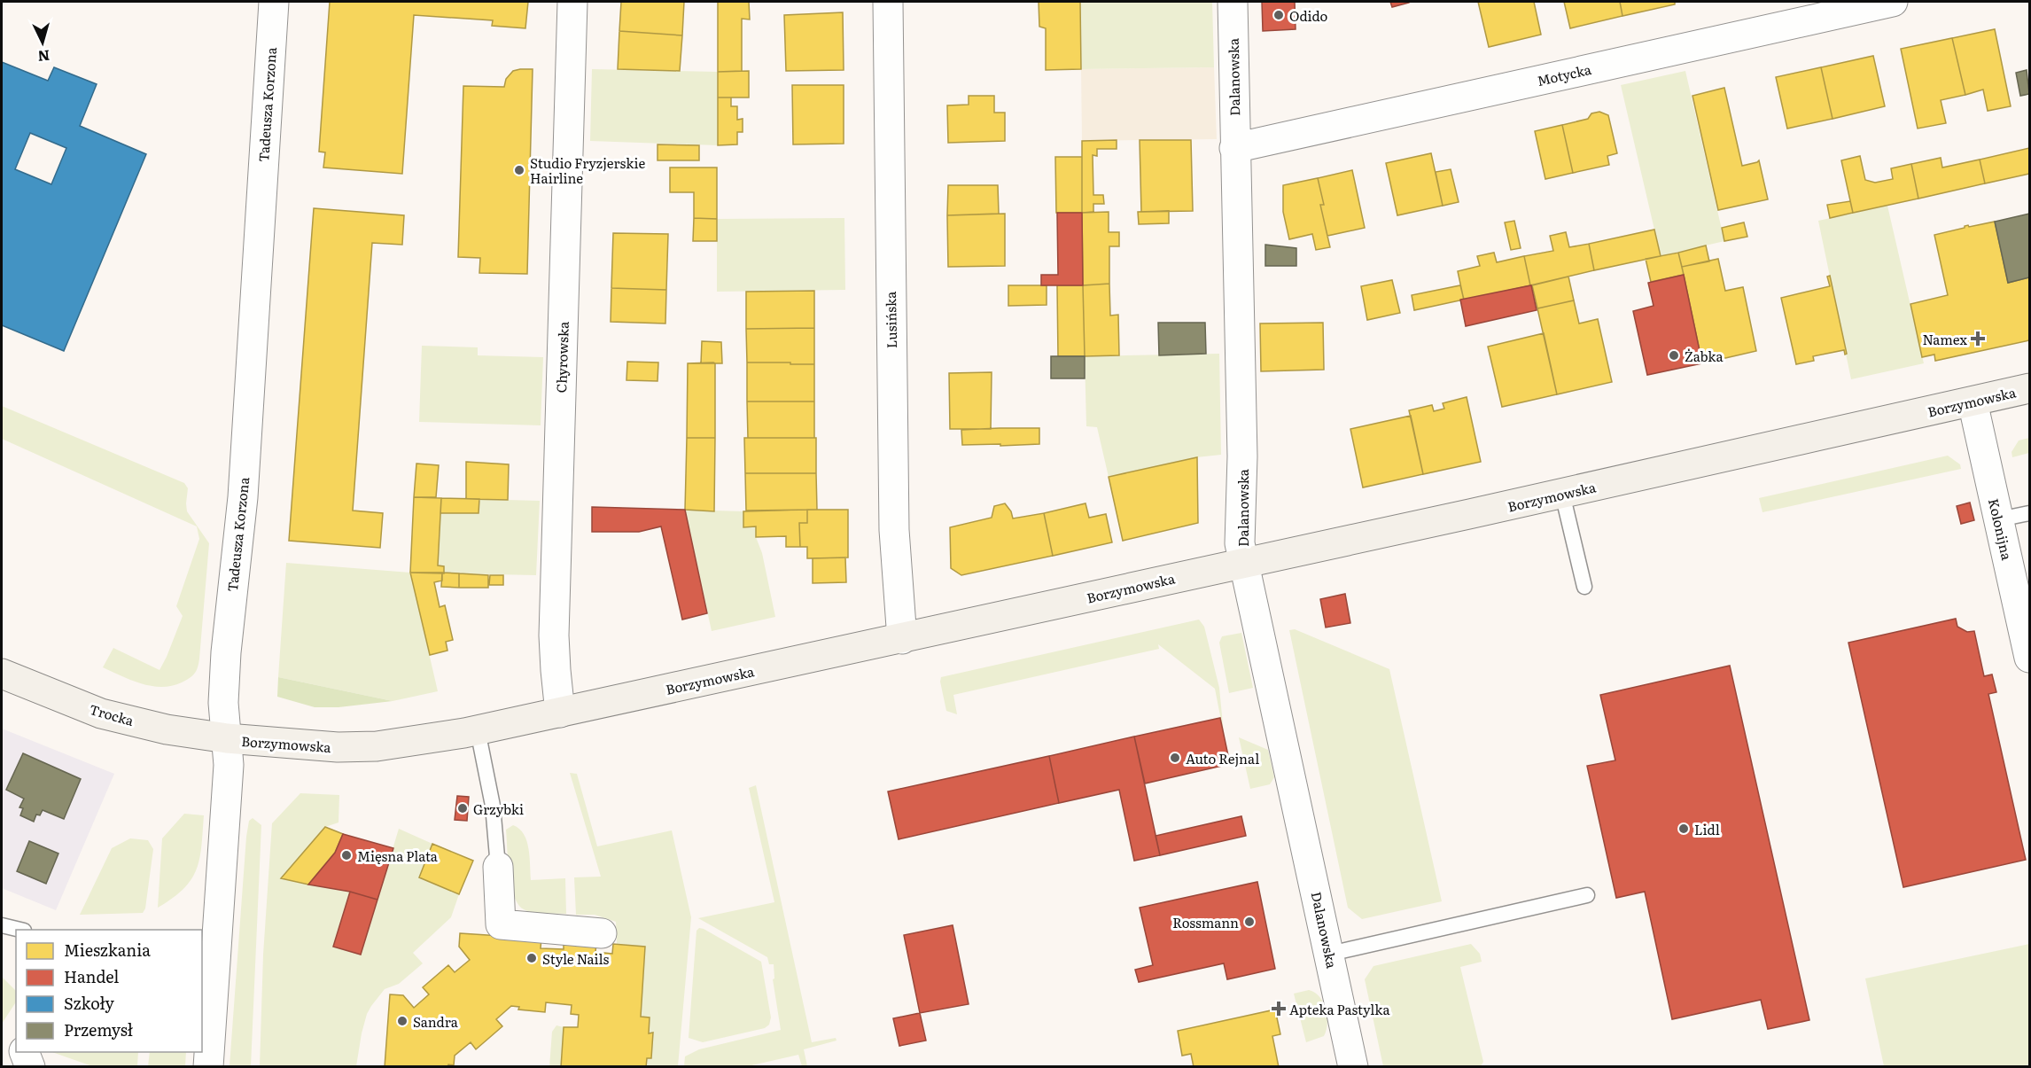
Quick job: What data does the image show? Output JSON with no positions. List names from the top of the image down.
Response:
{
  "streets": {
    "street": [
      "Motycka",
      "Dalanowska",
      "Tadeusza Korzona",
      "Lusińska",
      "Chyrowska",
      "Borzymowska",
      "Kolonijna",
      "Trocka"
    ]
  },
  "crossings": [
    ["Motycka", "Dalanowska"],
    ["Dalanowska", "Borzymowska"],
    ["Tadeusza Korzona", "Borzymowska"],
    ["Tadeusza Korzona", "Trocka"],
    ["Lusińska", "Borzymowska"],
    ["Chyrowska", "Borzymowska"],
    ["Borzymowska", "Kolonijna"],
    ["Borzymowska", "Trocka"]
  ],
  "places": {
    "other": [
      "Odido",
      "Studio Fryzjerskie Hairline",
      "Żabka",
      "Auto Rejnal",
      "Grzybki",
      "Lidl",
      "Mięsna Plata",
      "Rossmann",
      "Style Nails",
      "Sandra"
    ],
    "health": ["Namex", "Apteka Pastylka"]
  },
  "legend": [
    "Mieszkania",
    "Handel",
    "Szkoły",
    "Przemysł"
  ],
  "north": "bottom"
}
